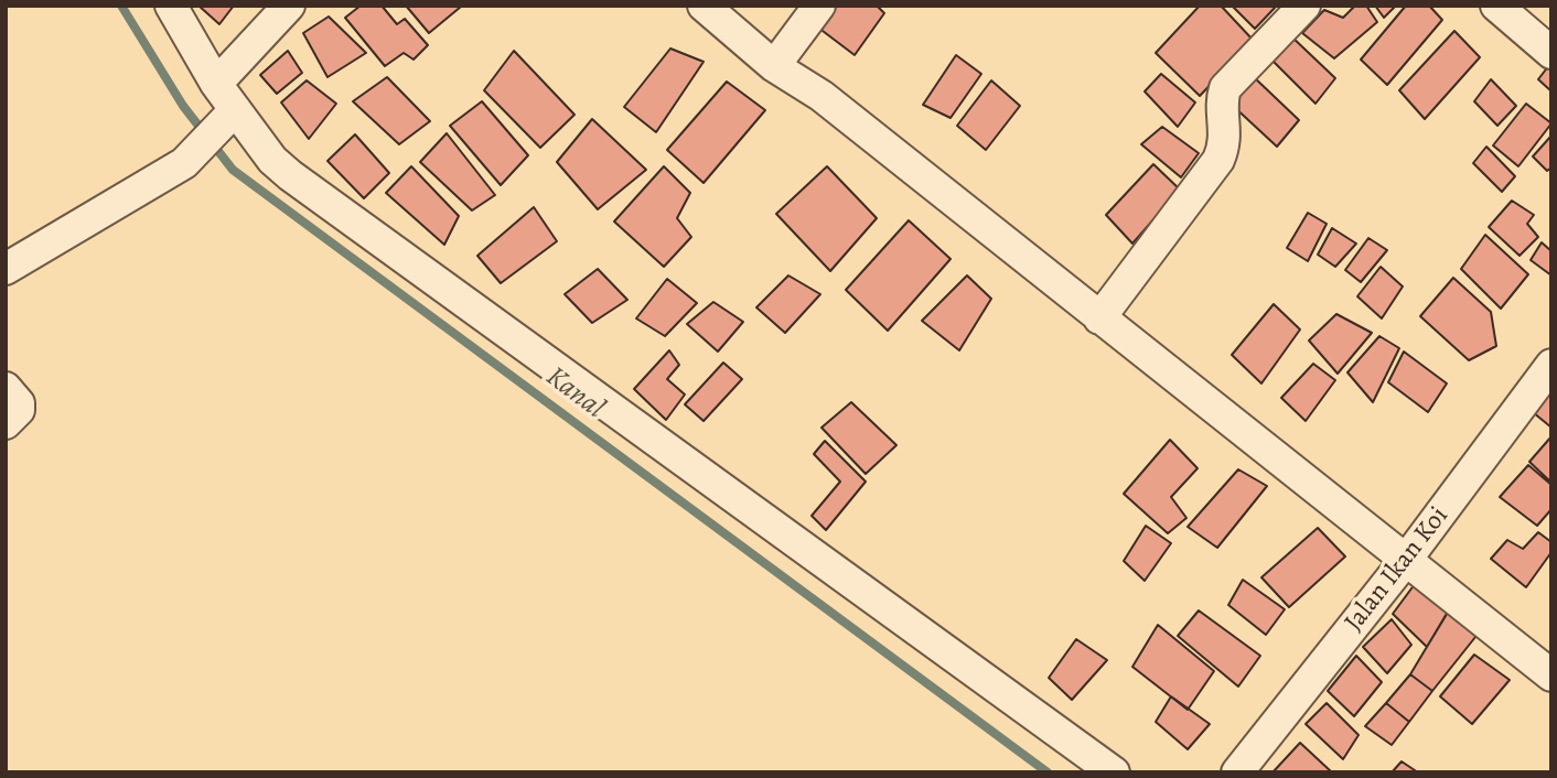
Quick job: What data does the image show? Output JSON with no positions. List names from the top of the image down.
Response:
{
  "streets": {
    "street": ["Jalan Ikan Koi"]
  },
  "water": ["Kanal"]
}
